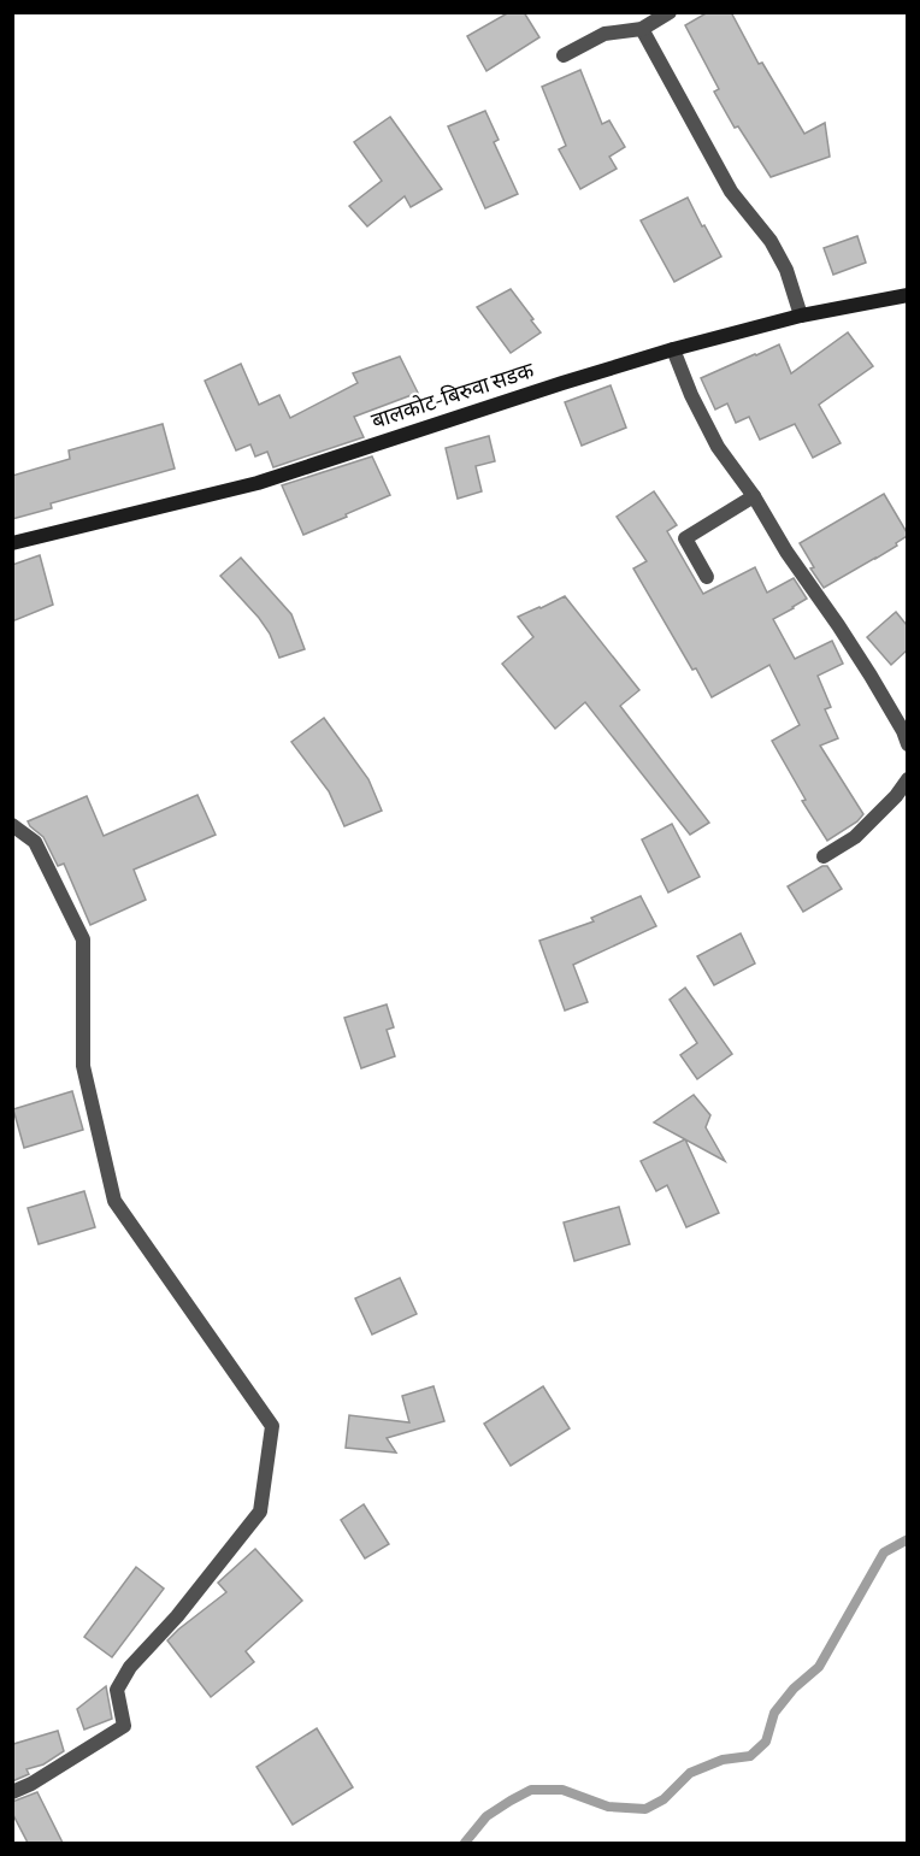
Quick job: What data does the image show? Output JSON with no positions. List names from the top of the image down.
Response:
{
  "streets": {
    "main road": ["बालकोट-बिरुवा सडक"]
  }
}
